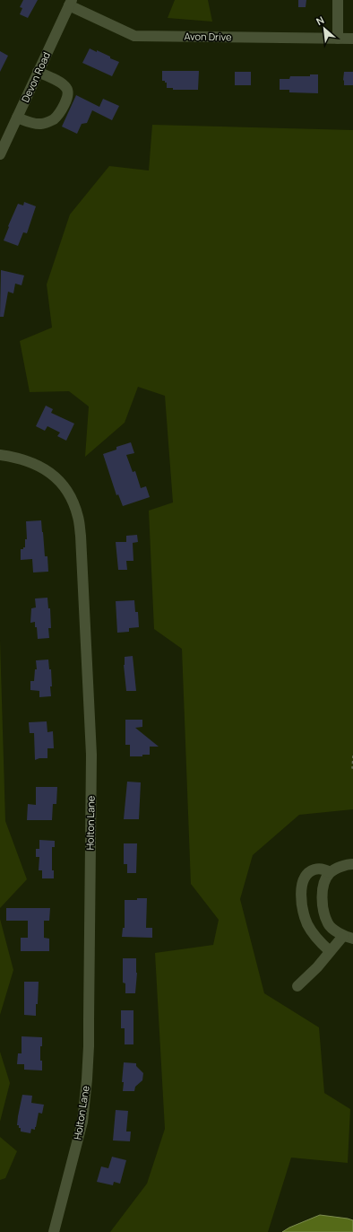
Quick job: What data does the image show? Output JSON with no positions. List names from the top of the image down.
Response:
{
  "streets": {
    "street": ["Avon Drive", "Devon Road", "Holton Lane"]
  },
  "crossings": [
    ["Avon Drive", "Devon Road"]
  ],
  "north": "top left"
}
